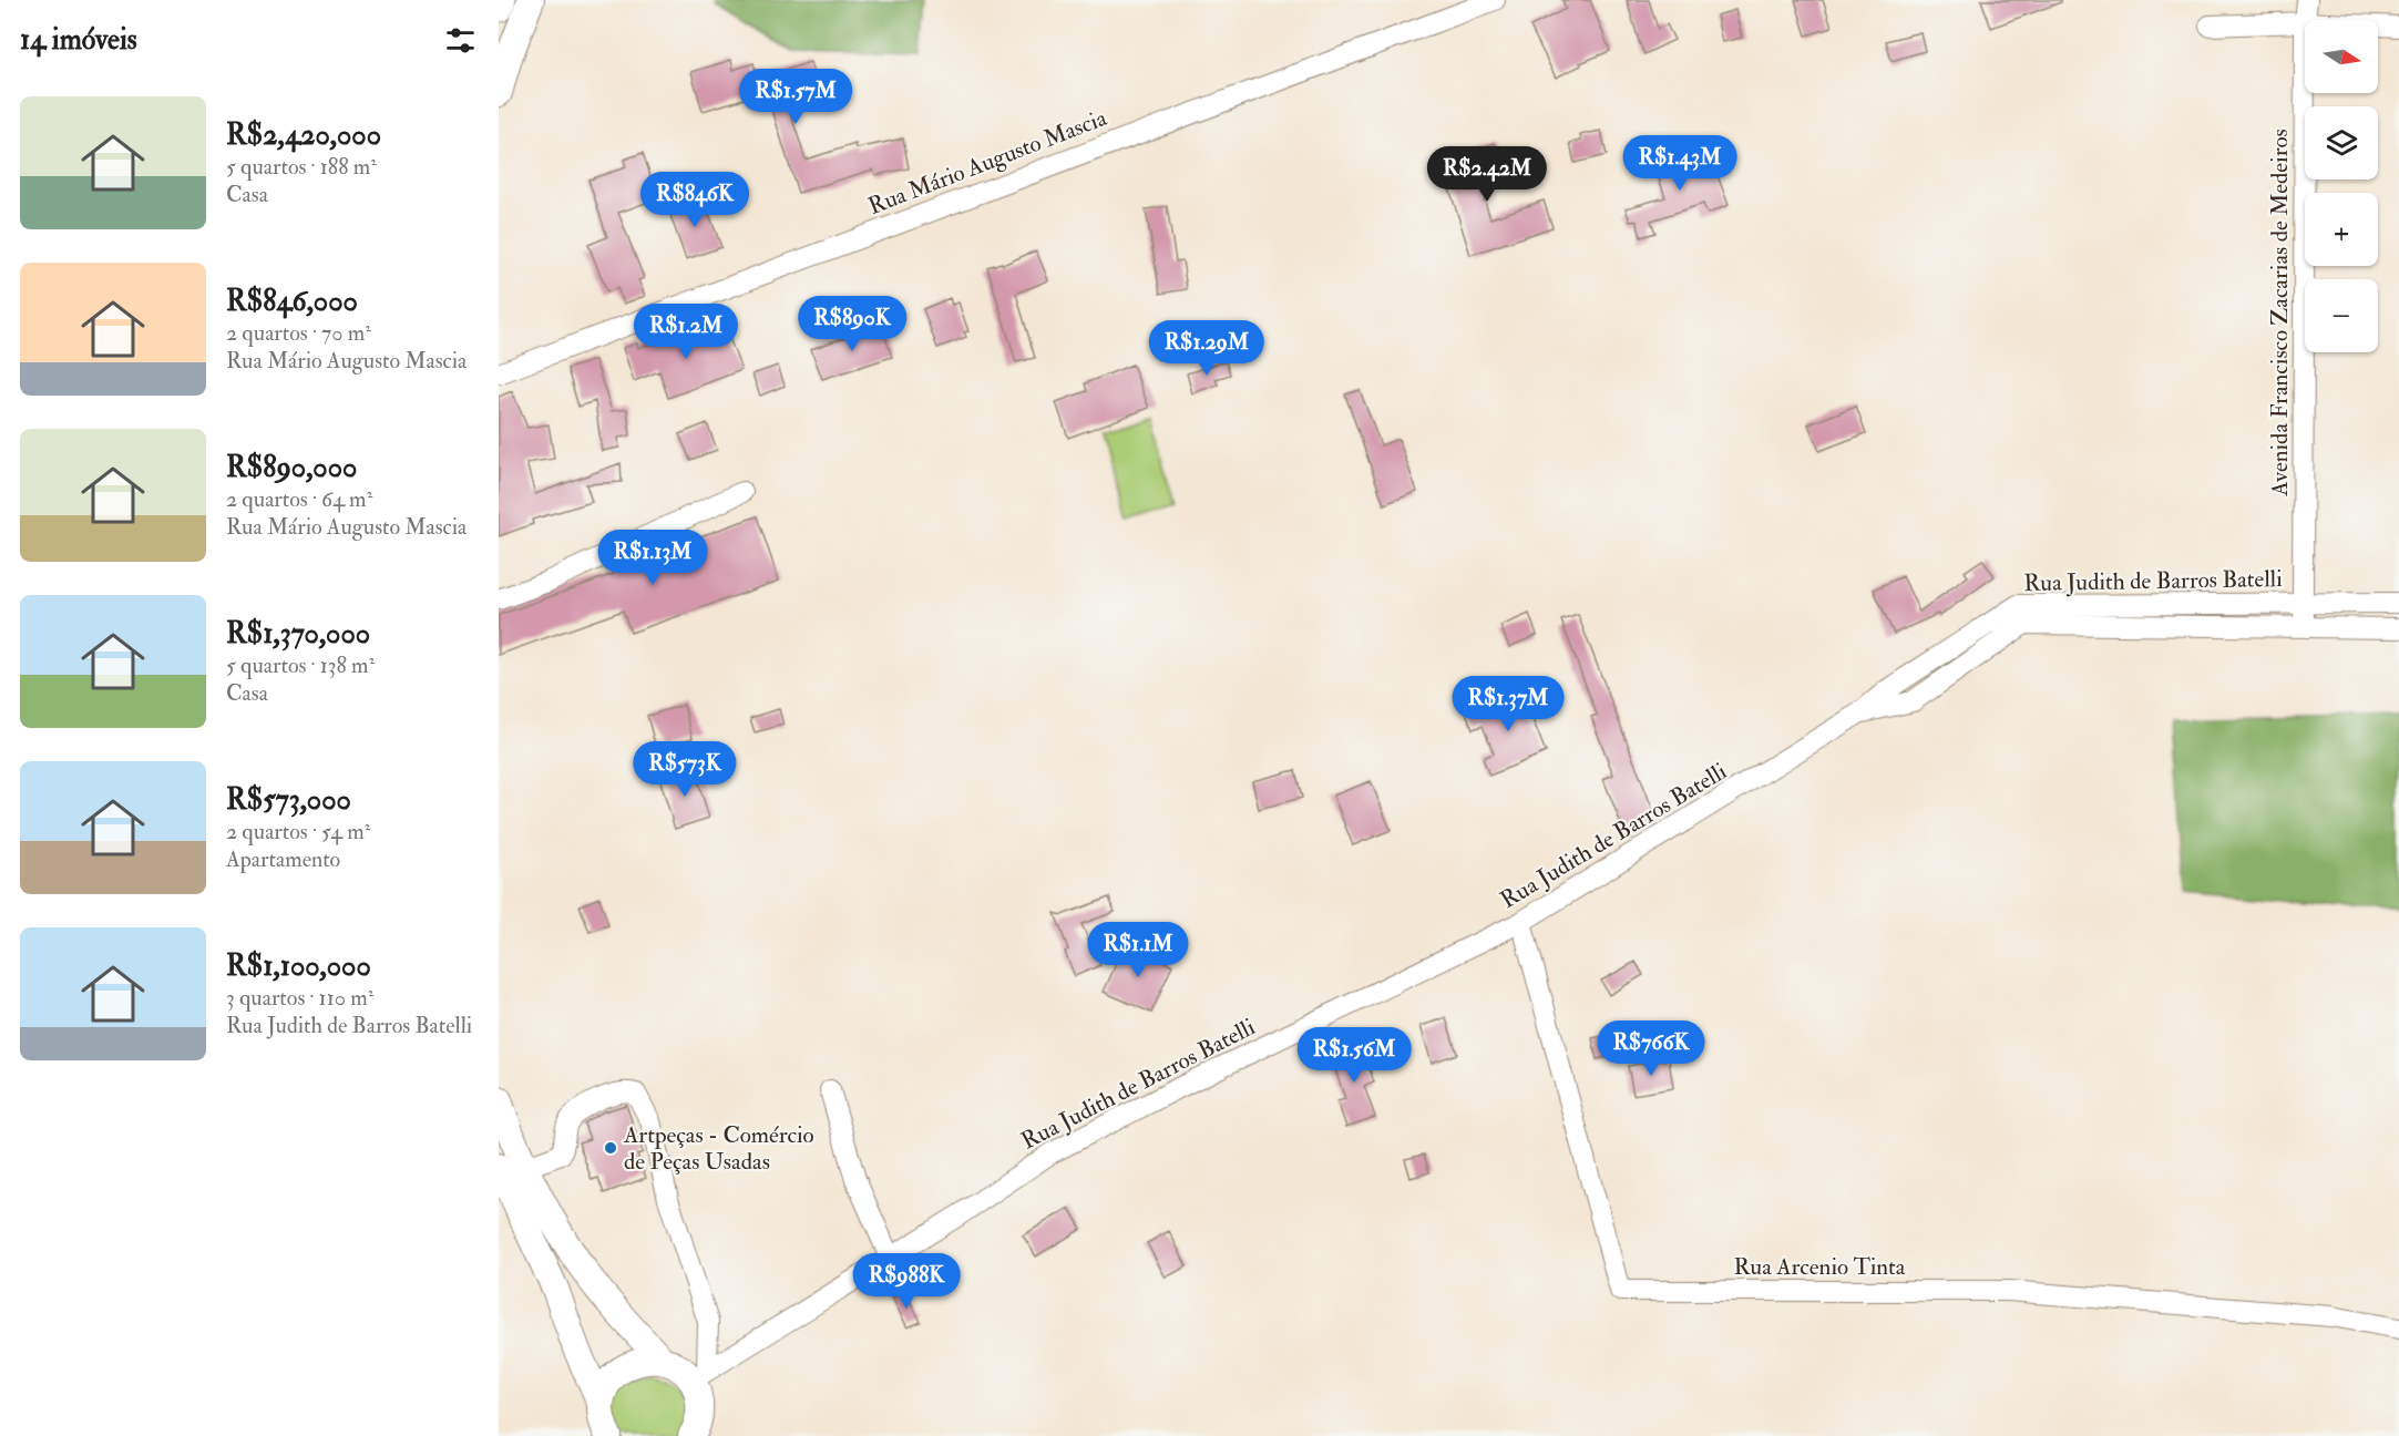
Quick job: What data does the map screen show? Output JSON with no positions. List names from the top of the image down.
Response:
{
  "streets": {
    "street": [
      "Rua Mário Augusto Mascia",
      "Avenida Francisco Zacarias de Medeiros",
      "Rua Judith de Barros Batelli",
      "Rua Arcenio Tinta"
    ]
  },
  "crossings": [
    ["Avenida Francisco Zacarias de Medeiros", "Rua Judith de Barros Batelli"],
    ["Rua Judith de Barros Batelli", "Rua Arcenio Tinta"]
  ],
  "places": ["Artpeças - Comércio de Peças Usadas"],
  "north": "right",
  "page": {
    "heading": "14 imóveis",
    "map_buttons": ["+", "−"],
    "price": [
      "R$1.57M",
      "R$1.43M",
      "R$2.42M",
      "R$846K",
      "R$890K",
      "R$1.2M",
      "R$1.29M",
      "R$1.13M",
      "R$1.37M",
      "R$573K",
      "R$1.1M",
      "R$766K",
      "R$1.56M",
      "R$988K"
    ],
    "list": [
      {
        "name": "R$2,420,000",
        "note": "5 quartos · 188 m² · Casa"
      },
      {
        "name": "R$846,000",
        "note": "2 quartos · 70 m² · Rua Mário Augusto Mascia"
      },
      {
        "name": "R$890,000",
        "note": "2 quartos · 64 m² · Rua Mário Augusto Mascia"
      },
      {
        "name": "R$1,370,000",
        "note": "5 quartos · 138 m² · Casa"
      },
      {
        "name": "R$573,000",
        "note": "2 quartos · 54 m² · Apartamento"
      },
      {
        "name": "R$1,100,000",
        "note": "3 quartos · 110 m² · Rua Judith de Barros Batelli"
      }
    ]
  }
}
